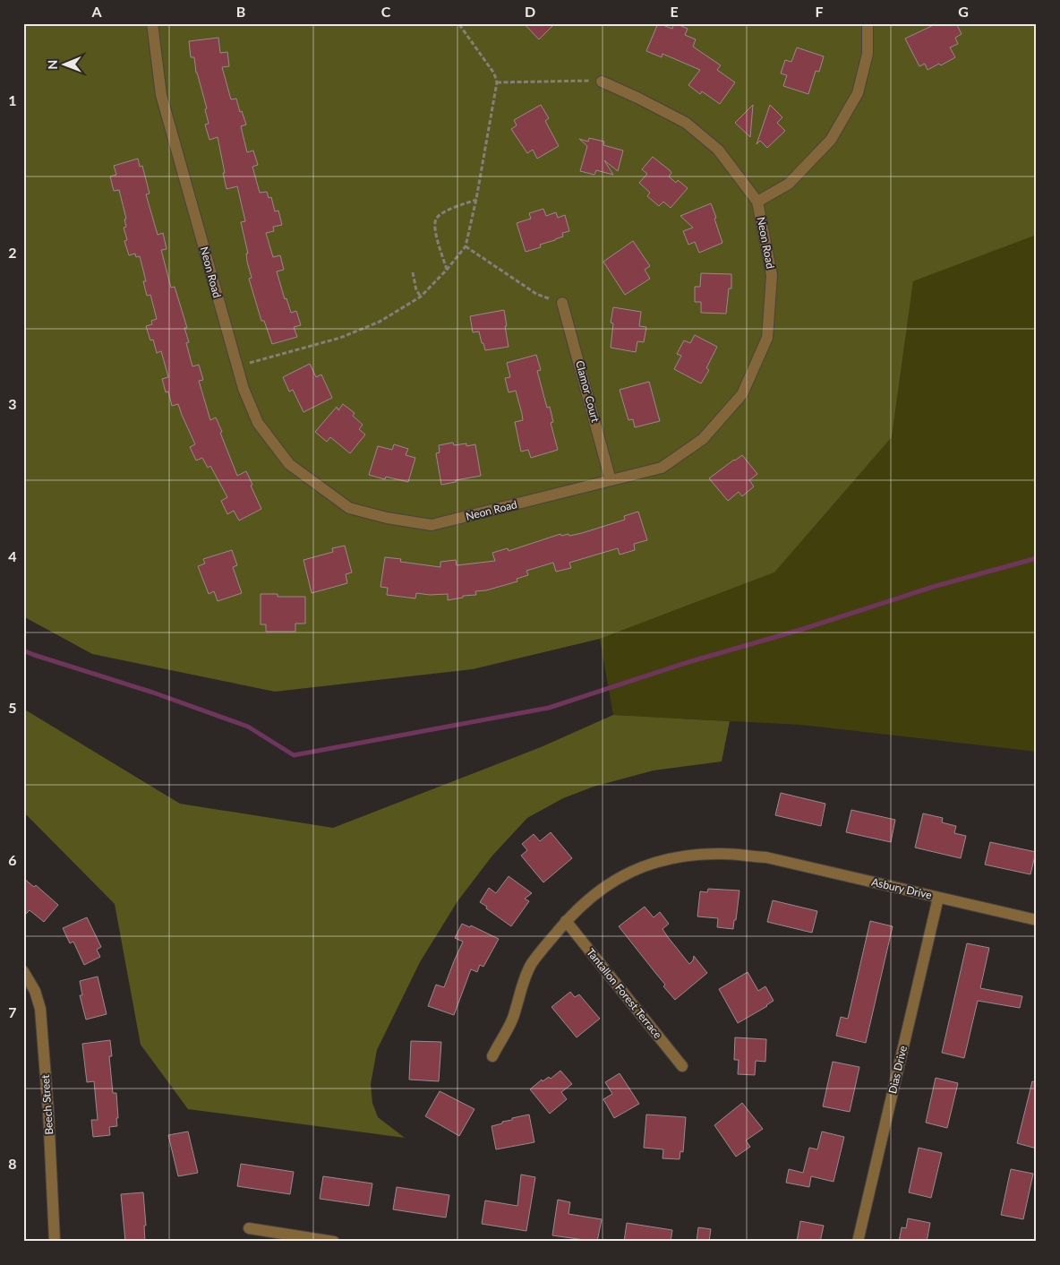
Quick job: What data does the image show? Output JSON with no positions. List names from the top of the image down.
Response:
{
  "streets": {
    "street": [
      "Neon Road",
      "Clamor Court",
      "Asbury Drive",
      "Tantallon Forest Terrace",
      "Dias Drive",
      "Beech Street"
    ]
  },
  "crossings": [
    ["Neon Road", "Clamor Court"],
    ["Asbury Drive", "Tantallon Forest Terrace"],
    ["Asbury Drive", "Dias Drive"]
  ],
  "north": "left",
  "grid": {
    "columns": [
      "A",
      "B",
      "C",
      "D",
      "E",
      "F",
      "G"
    ],
    "rows": [
      "1",
      "2",
      "3",
      "4",
      "5",
      "6",
      "7",
      "8"
    ]
  }
}
